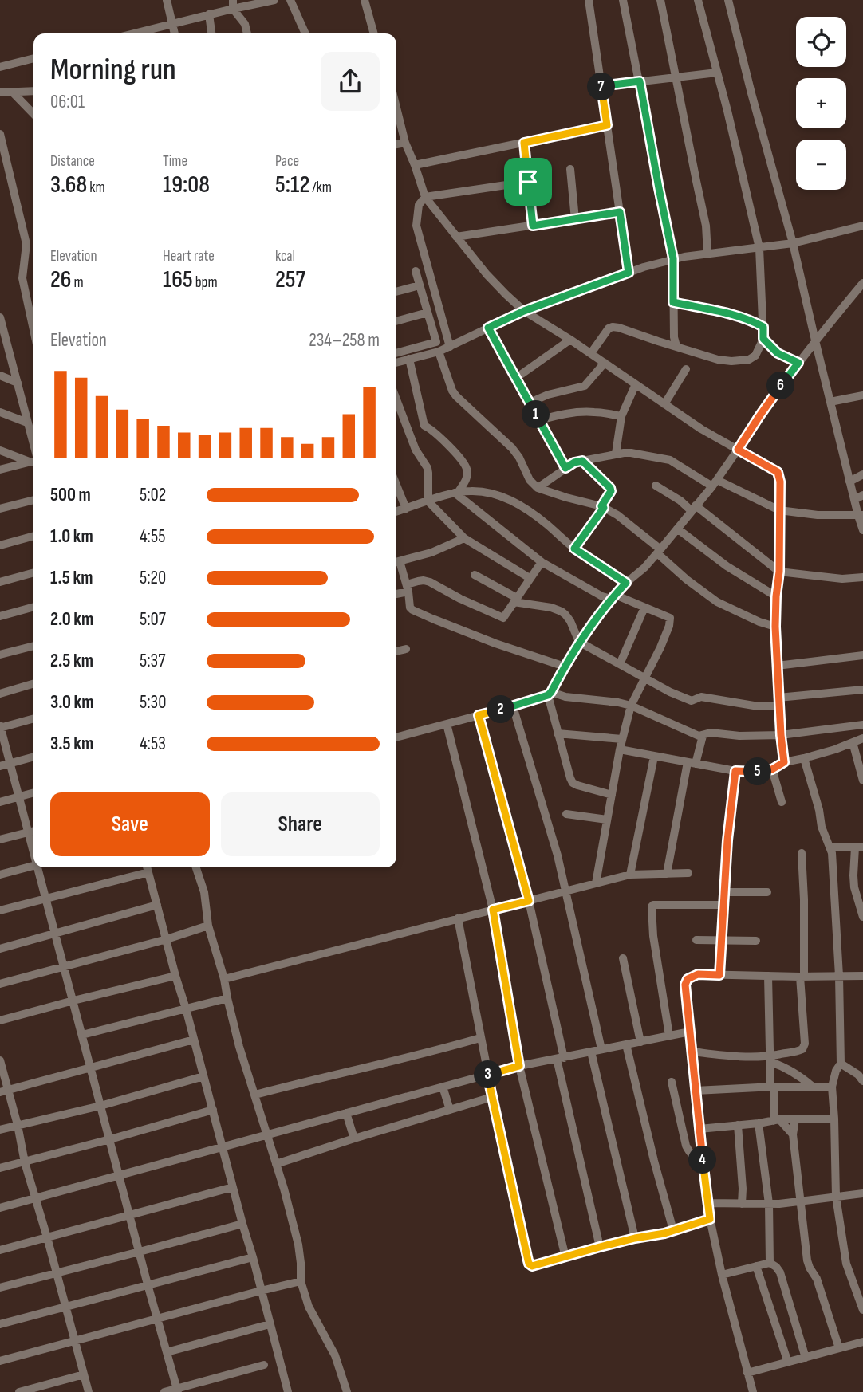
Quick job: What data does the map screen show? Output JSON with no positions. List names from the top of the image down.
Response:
{
  "page": {
    "map_buttons": ["+", "−"],
    "heading": ["Morning run", "06:01"],
    "pins": [
      "7",
      "6",
      "1",
      "2",
      "5",
      "3",
      "4"
    ],
    "stats": [
      ["Distance", "3.68 km"],
      ["Time", "19:08"],
      ["Pace", "5:12 /km"],
      ["Elevation", "26 m"],
      ["Heart rate", "165 bpm"],
      ["kcal", "257"]
    ],
    "chart": ["Elevation", "234–258 m"],
    "list": [
      {
        "name": "500 m",
        "note": "5:02"
      },
      {
        "name": "1.0 km",
        "note": "4:55"
      },
      {
        "name": "1.5 km",
        "note": "5:20"
      },
      {
        "name": "2.0 km",
        "note": "5:07"
      },
      {
        "name": "2.5 km",
        "note": "5:37"
      },
      {
        "name": "3.0 km",
        "note": "5:30"
      },
      {
        "name": "3.5 km",
        "note": "4:53"
      }
    ],
    "buttons": ["Save", "Share"]
  }
}
